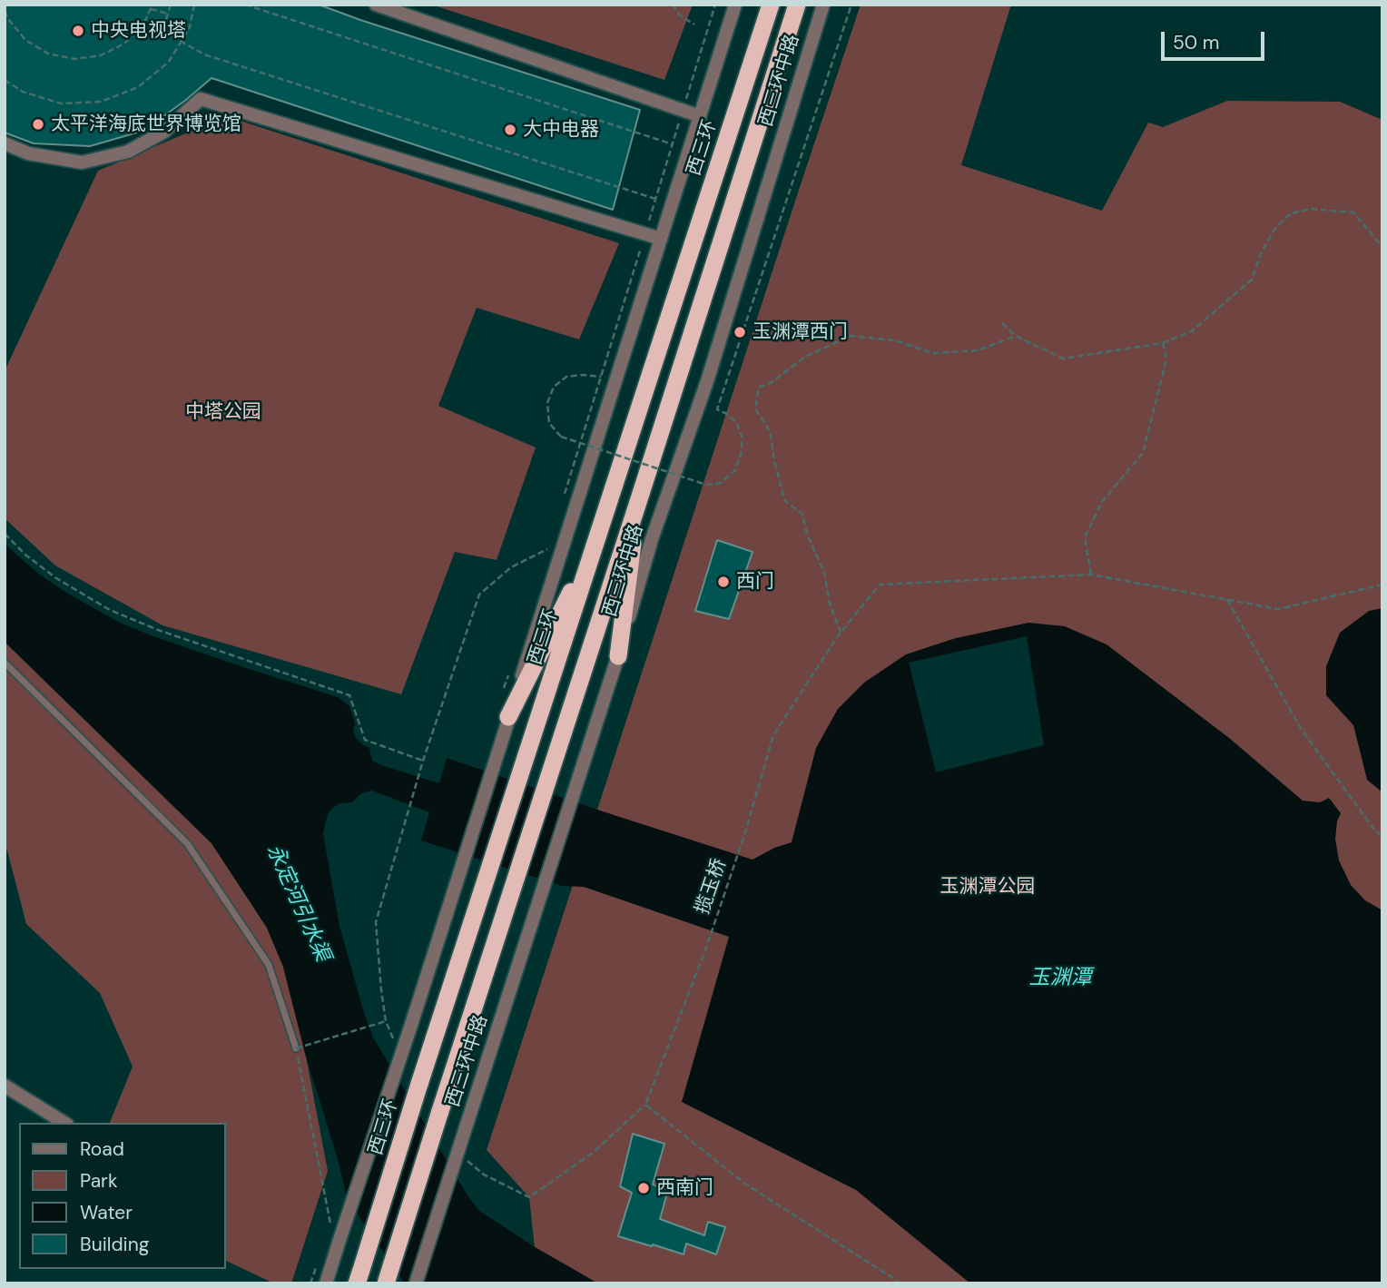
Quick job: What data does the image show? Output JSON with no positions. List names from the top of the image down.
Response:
{
  "streets": {
    "highway": ["西三环"],
    "street": ["西三环中路"],
    "path": ["揽玉桥"]
  },
  "water": ["永定河引水渠", "玉渊潭"],
  "parks": ["中塔公园", "玉渊潭公园"],
  "places": [
    "中央电视塔",
    "太平洋海底世界博览馆",
    "大中电器",
    "玉渊潭西门",
    "西门",
    "西南门"
  ],
  "legend": [
    "Road",
    "Park",
    "Water",
    "Building"
  ],
  "scale_bar": "50 m"
}
